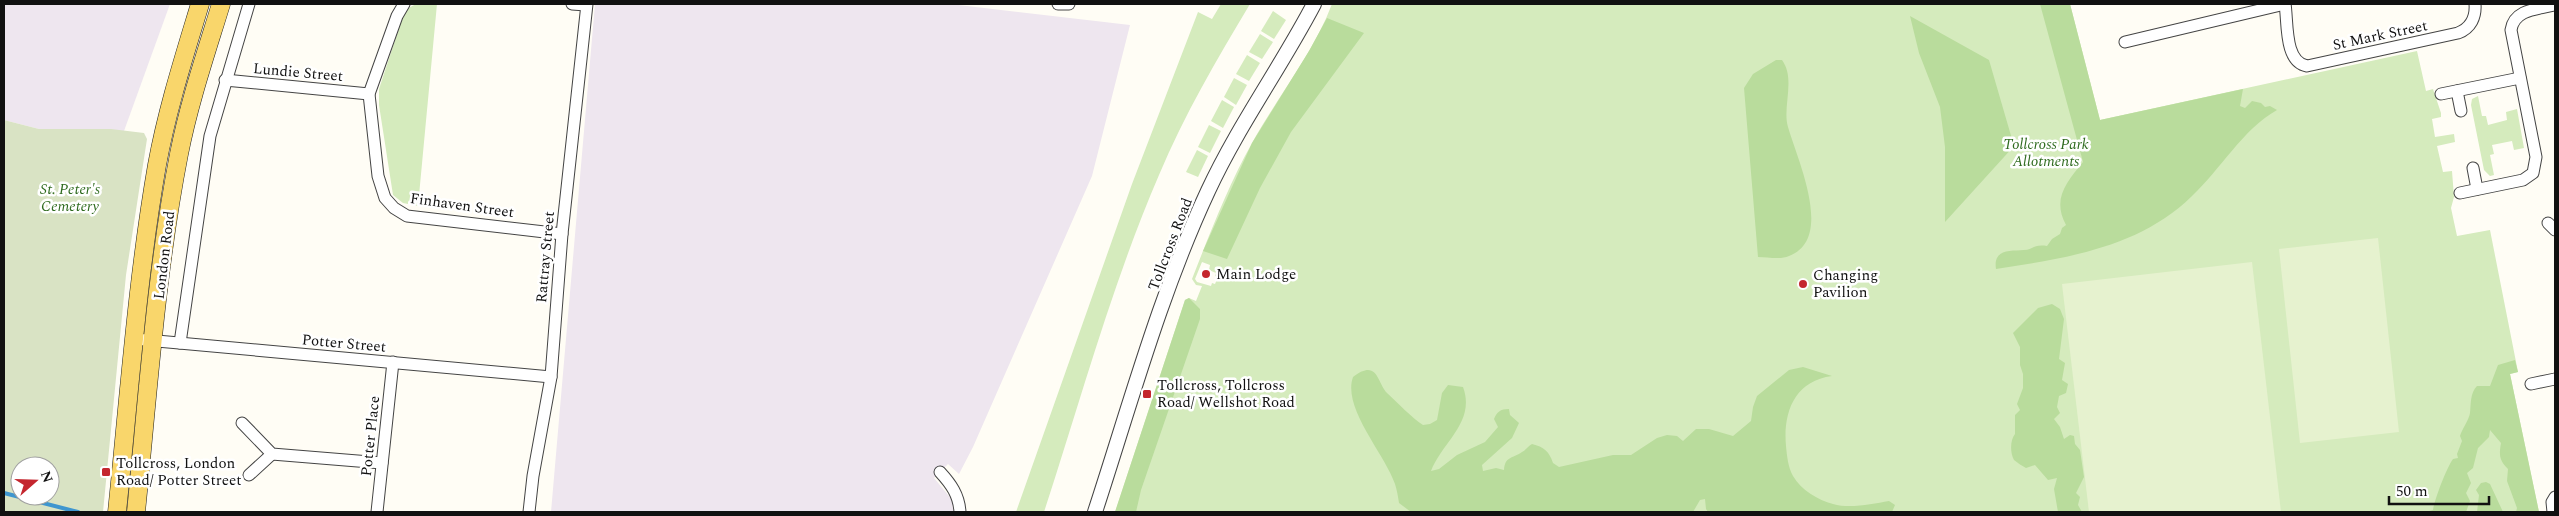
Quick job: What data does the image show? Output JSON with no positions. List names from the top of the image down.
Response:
{
  "streets": {
    "main road": ["London Road"],
    "street": [
      "St Mark Street",
      "Lundie Street",
      "Finhaven Street",
      "Tollcross Road",
      "Rattray Street",
      "Potter Street",
      "Potter Place"
    ]
  },
  "crossings": [
    ["Lundie Street", "Finhaven Street"],
    ["Finhaven Street", "Rattray Street"],
    ["London Road", "Potter Street"],
    ["Rattray Street", "Potter Street"],
    ["Potter Street", "Potter Place"]
  ],
  "parks": ["Tollcross Park Allotments", "St. Peter's Cemetery"],
  "places": {
    "other": ["Main Lodge", "Changing Pavilion"],
    "transit": ["Tollcross, Tollcross Road/ Wellshot Road", "Tollcross, London Road/ Potter Street"]
  },
  "scale_bar": "50 m",
  "north": "right"
}
